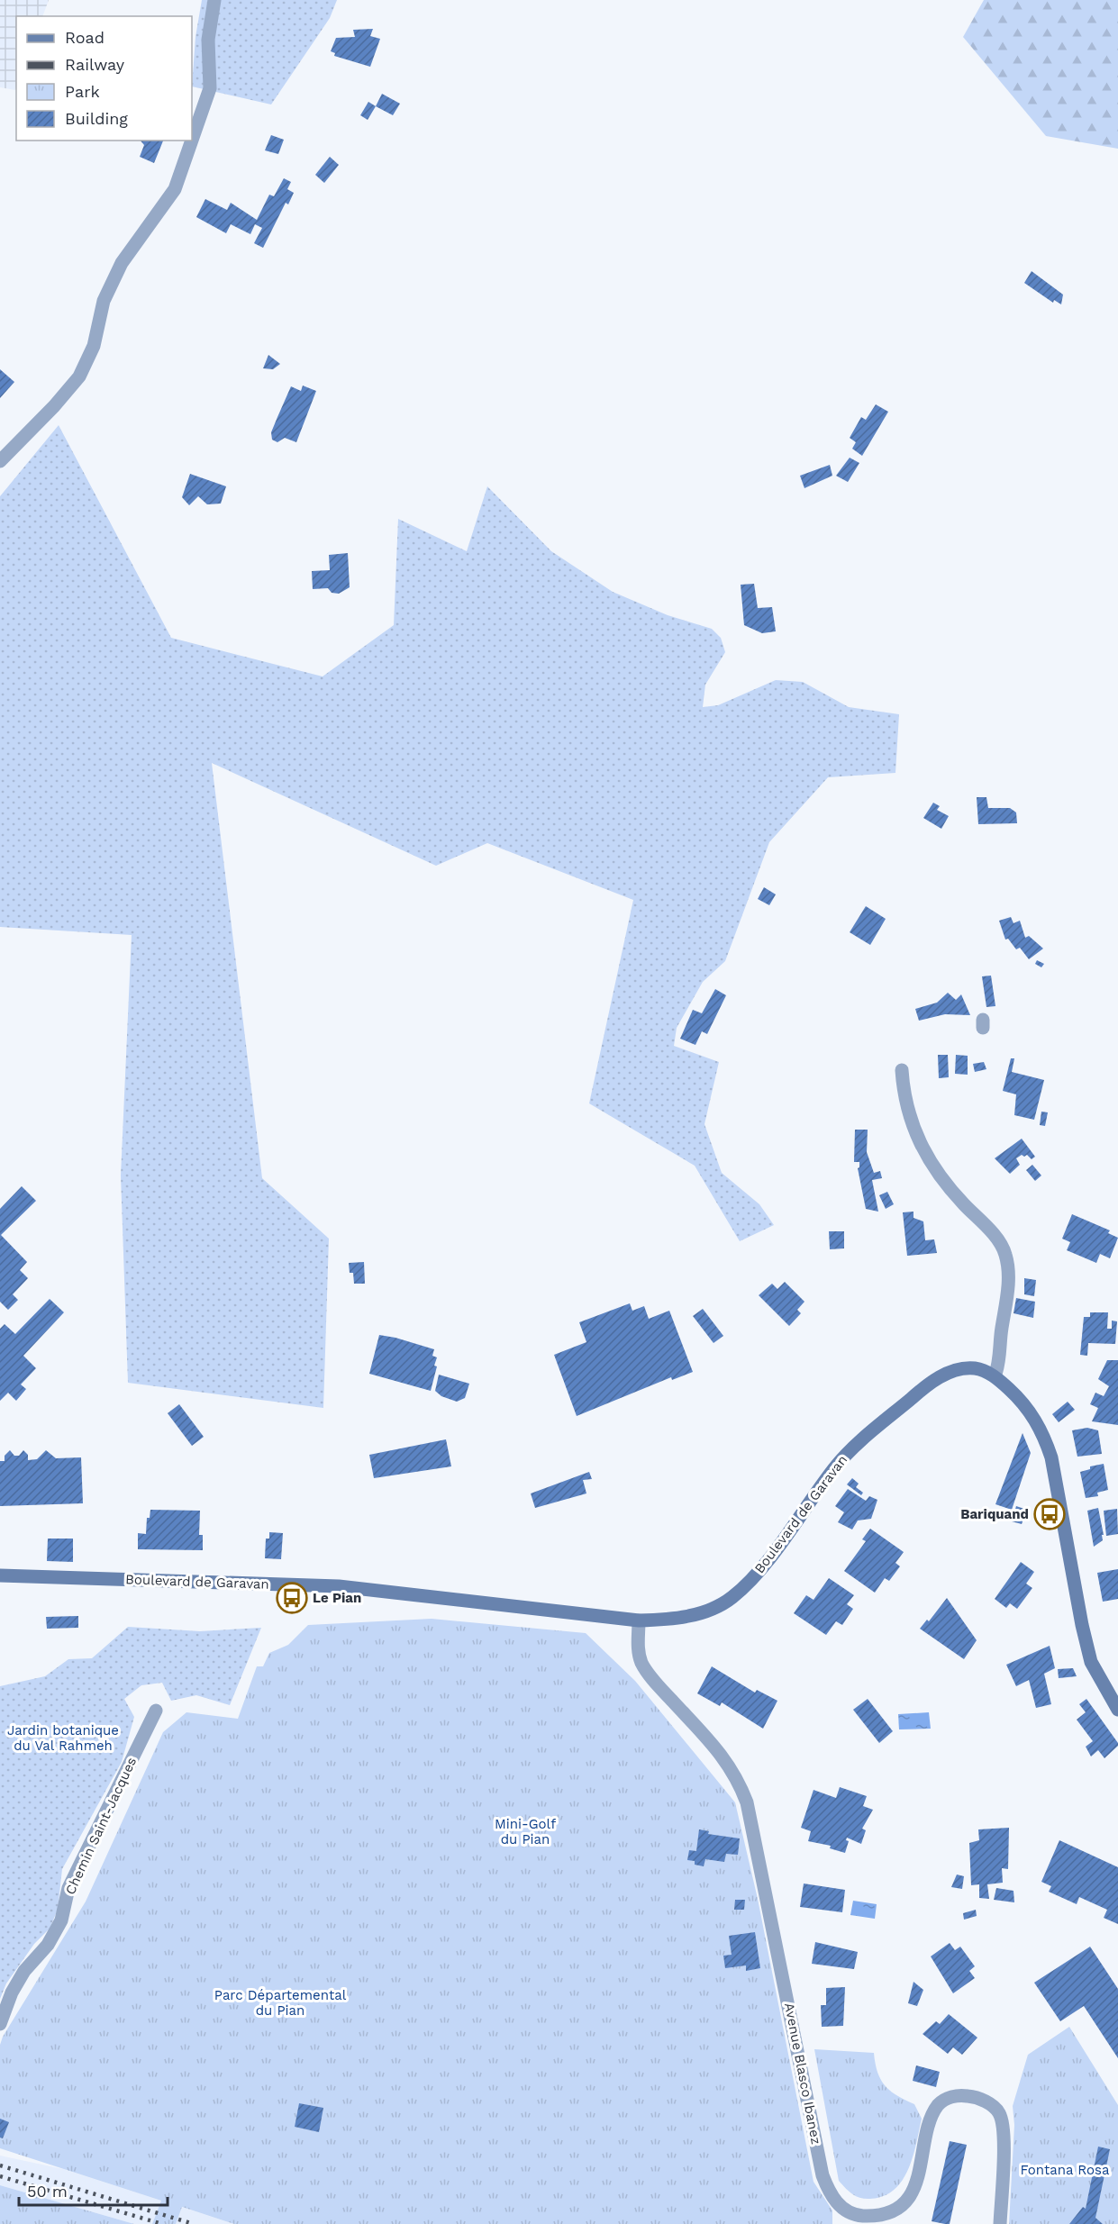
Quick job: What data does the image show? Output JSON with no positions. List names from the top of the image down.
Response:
{
  "streets": {
    "street": ["Boulevard de Garavan", "Chemin Saint-Jacques", "Avenue Blasco Ibanez"]
  },
  "crossings": [
    ["Boulevard de Garavan", "Avenue Blasco Ibanez"]
  ],
  "parks": [
    "Jardin botanique du Val Rahmeh",
    "Mini-Golf du Pian",
    "Parc Départemental du Pian",
    "Fontana Rosa"
  ],
  "places": {
    "bus stop": ["Bariquand", "Le Pian"]
  },
  "legend": [
    "Road",
    "Railway",
    "Park",
    "Building"
  ],
  "scale_bar": "50 m"
}
